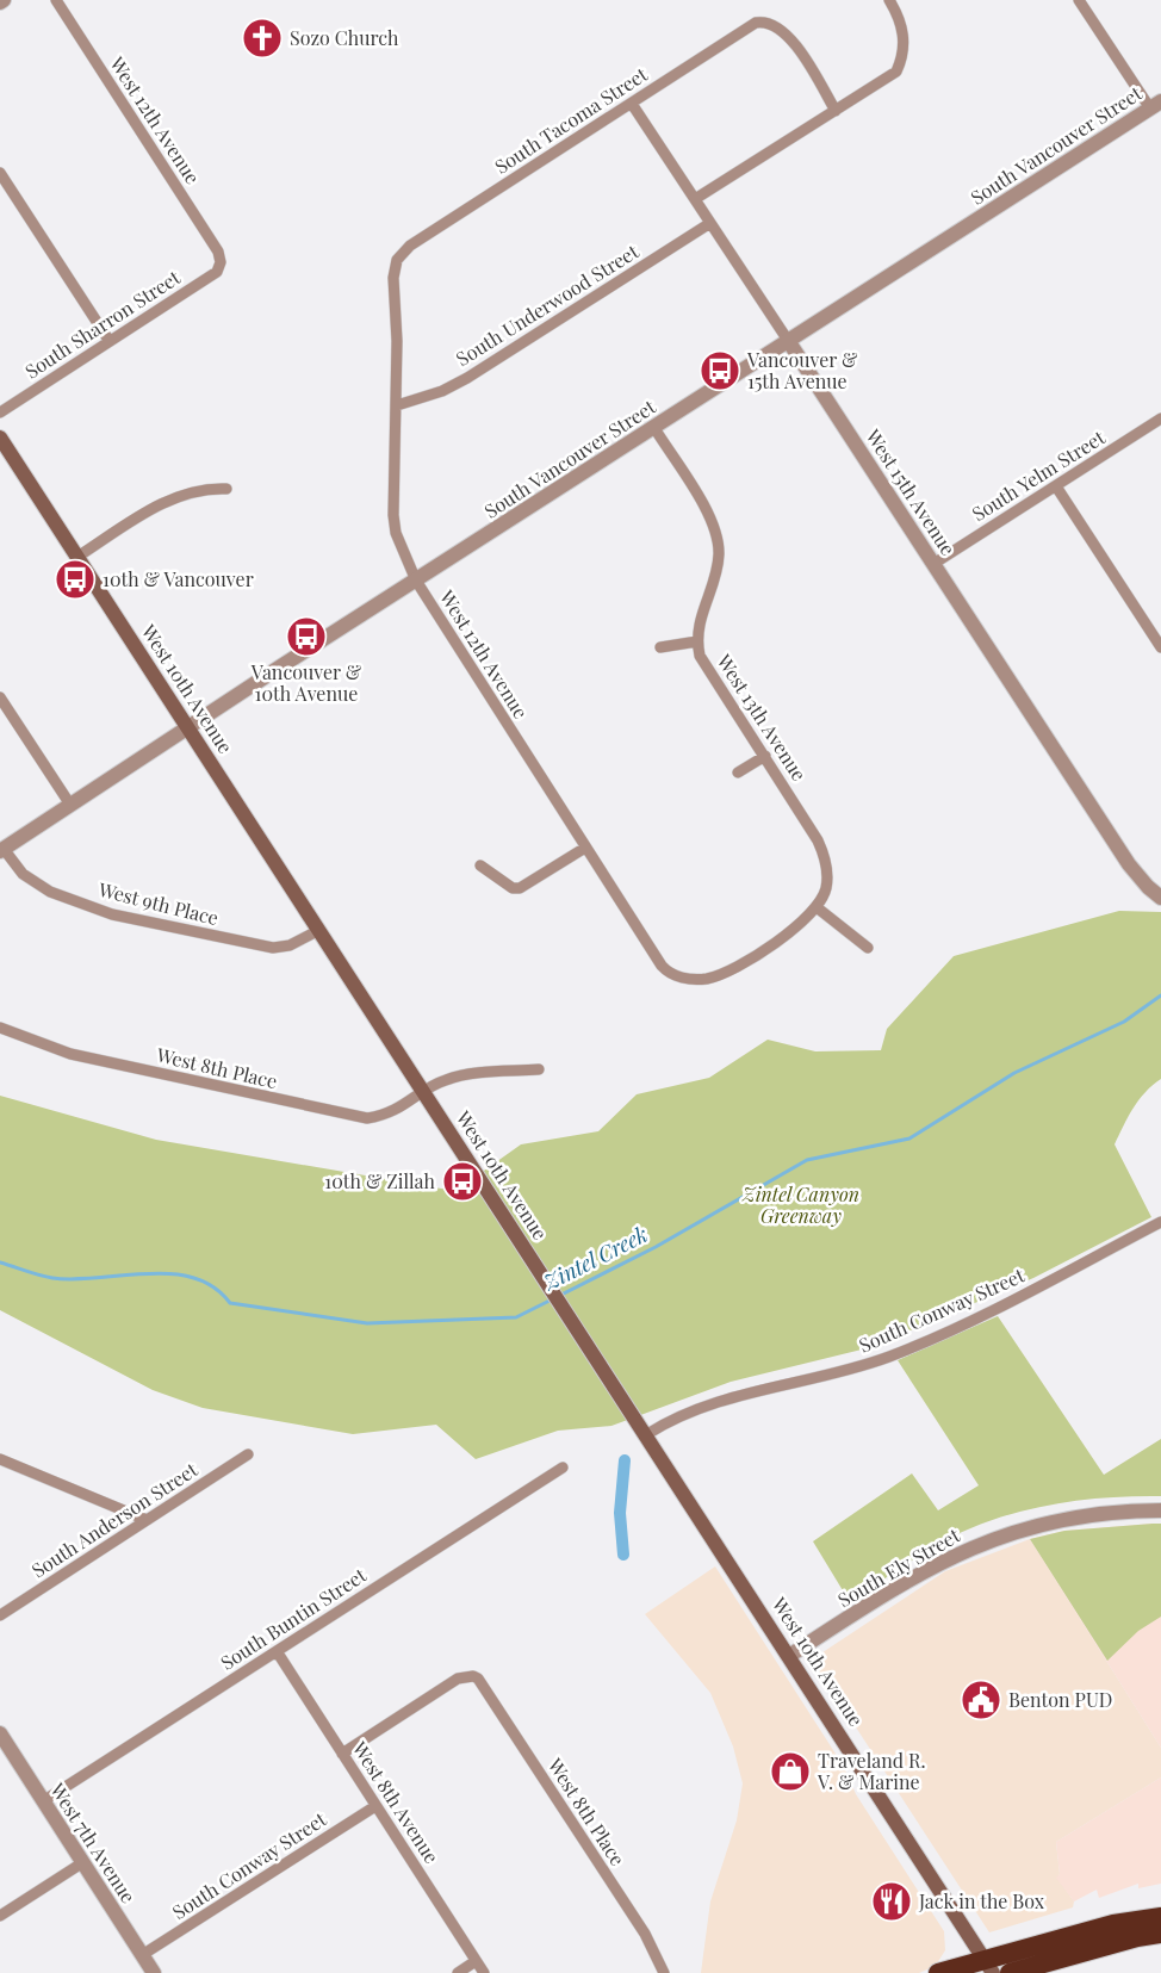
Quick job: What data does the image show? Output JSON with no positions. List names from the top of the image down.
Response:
{
  "streets": {
    "main road": ["West 10th Avenue"],
    "street": [
      "West 12th Avenue",
      "South Tacoma Street",
      "South Vancouver Street",
      "South Underwood Street",
      "South Sharron Street",
      "South Yelm Street",
      "West 15th Avenue",
      "West 13th Avenue",
      "West 9th Place",
      "West 8th Place",
      "South Conway Street",
      "South Anderson Street",
      "South Ely Street",
      "South Buntin Street",
      "West 8th Avenue",
      "West 7th Avenue"
    ]
  },
  "crossings": [
    ["West 12th Avenue", "South Tacoma Street"],
    ["West 12th Avenue", "South Vancouver Street"],
    ["West 12th Avenue", "South Underwood Street"],
    ["West 12th Avenue", "South Sharron Street"],
    ["West 12th Avenue", "West 13th Avenue"],
    ["South Tacoma Street", "West 15th Avenue"],
    ["South Vancouver Street", "West 15th Avenue"],
    ["South Vancouver Street", "West 10th Avenue"],
    ["South Vancouver Street", "West 13th Avenue"],
    ["South Vancouver Street", "West 9th Place"],
    ["South Underwood Street", "West 15th Avenue"],
    ["South Yelm Street", "West 15th Avenue"],
    ["West 10th Avenue", "West 9th Place"],
    ["West 10th Avenue", "West 8th Place"],
    ["West 10th Avenue", "South Conway Street"],
    ["West 10th Avenue", "South Ely Street"],
    ["West 8th Place", "West 8th Avenue"],
    ["South Conway Street", "West 8th Avenue"],
    ["South Conway Street", "West 7th Avenue"],
    ["South Buntin Street", "West 8th Avenue"],
    ["South Buntin Street", "West 7th Avenue"]
  ],
  "water": ["Zintel Creek"],
  "parks": ["Zintel Canyon Greenway"],
  "places": {
    "church": ["Sozo Church"],
    "bus stop": [
      "Vancouver & 15th Avenue",
      "10th & Vancouver",
      "Vancouver & 10th Avenue",
      "10th & Zillah"
    ],
    "public building": ["Benton PUD"],
    "shop": ["Traveland R. V. & Marine"],
    "restaurant": ["Jack in the Box"]
  }
}
